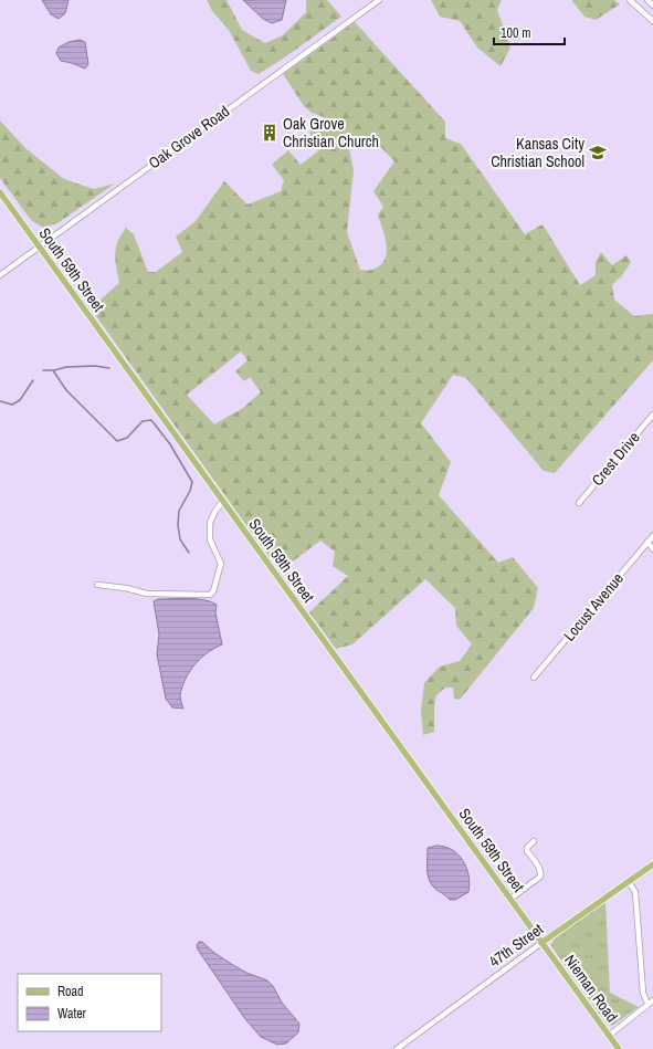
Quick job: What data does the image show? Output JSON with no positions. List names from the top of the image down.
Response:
{
  "streets": {
    "main road": ["South 59th Street", "47th Street", "Nieman Road"],
    "street": ["Oak Grove Road", "Crest Drive", "Locust Avenue"]
  },
  "crossings": [
    ["Oak Grove Road", "South 59th Street"],
    ["South 59th Street", "47th Street"],
    ["South 59th Street", "Nieman Road"],
    ["47th Street", "Nieman Road"]
  ],
  "places": {
    "building": ["Oak Grove Christian Church"],
    "school or university": ["Kansas City Christian School"]
  },
  "legend": ["Road", "Water"],
  "scale_bar": "100 m"
}
